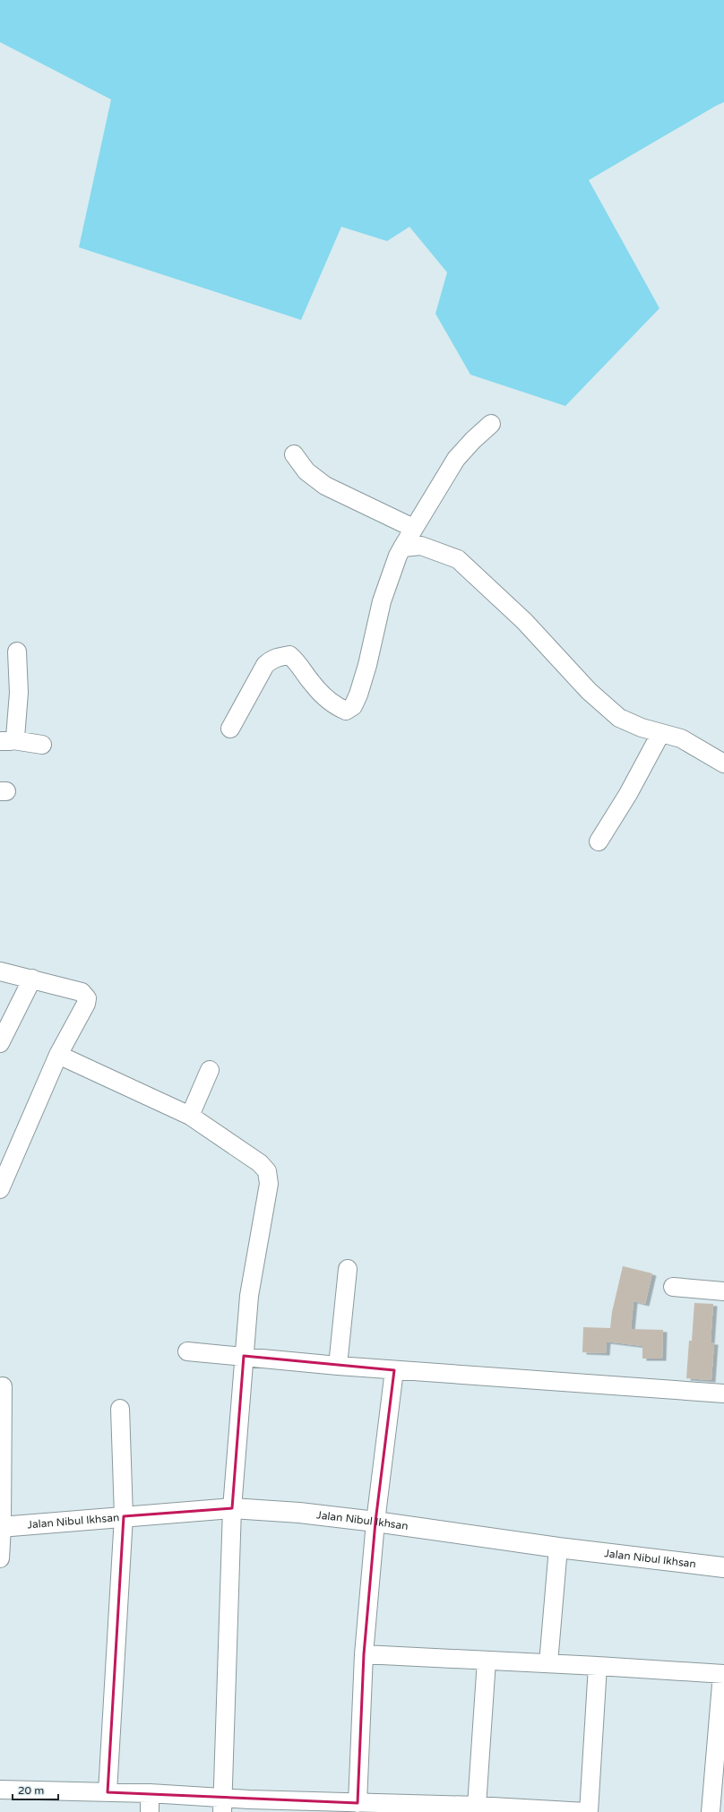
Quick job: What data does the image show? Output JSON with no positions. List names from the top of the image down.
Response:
{
  "streets": {
    "street": ["Jalan Nibul Ikhsan"]
  },
  "scale_bar": "20 m"
}
